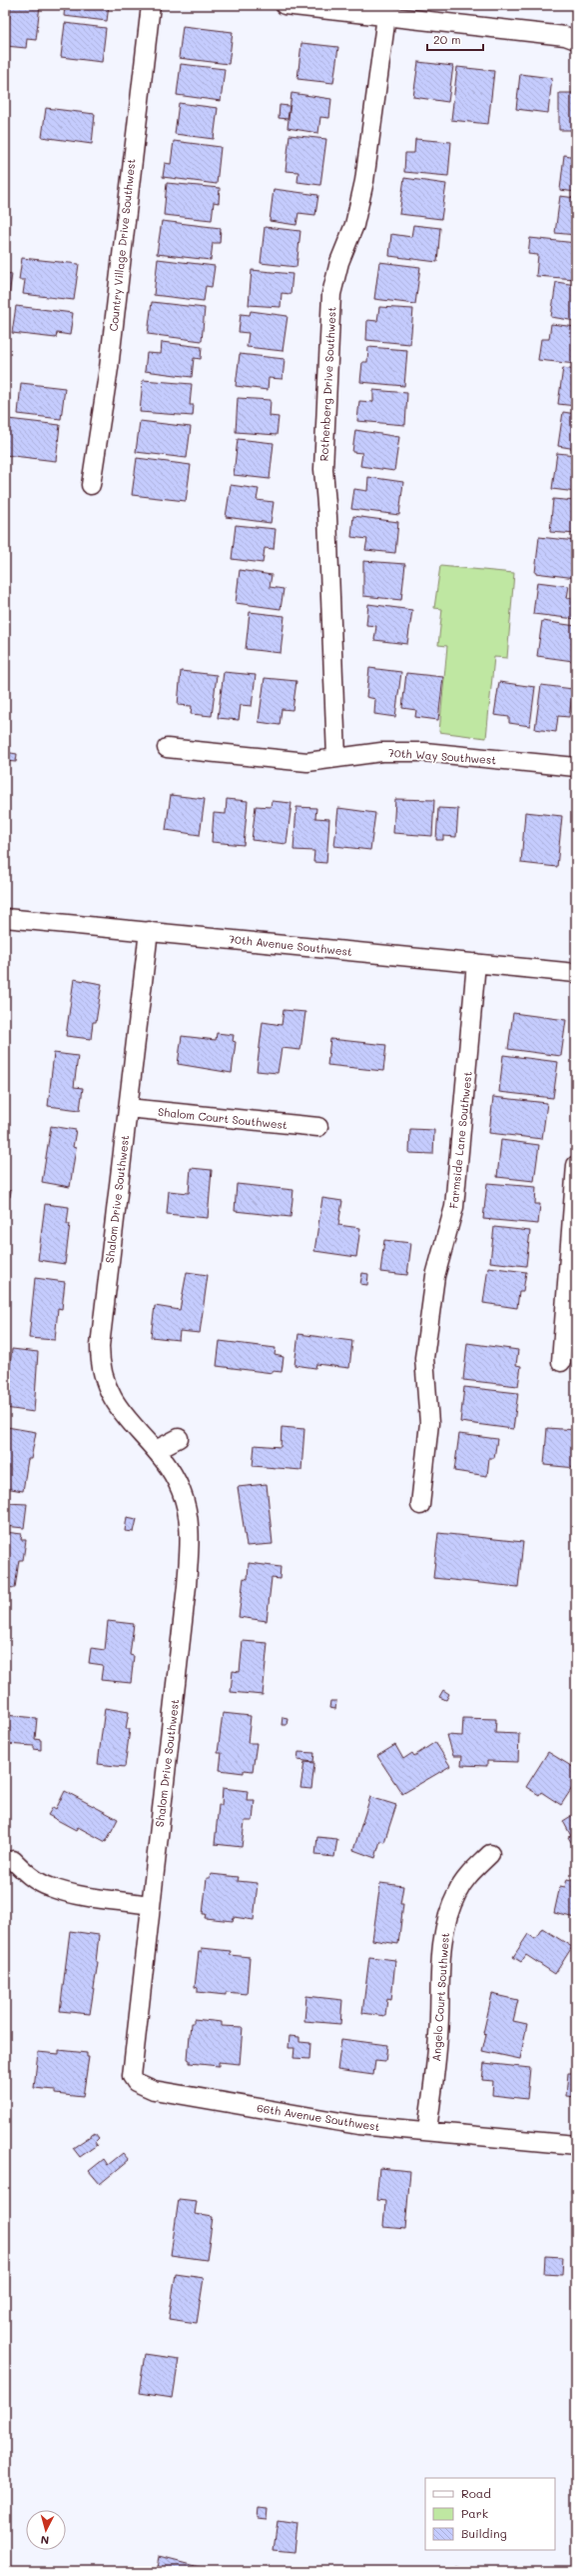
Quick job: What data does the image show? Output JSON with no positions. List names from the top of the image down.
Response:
{
  "streets": {
    "street": [
      "Country Village Drive Southwest",
      "Rothenberg Drive Southwest",
      "70th Way Southwest",
      "70th Avenue Southwest",
      "Shalom Court Southwest",
      "Farmside Lane Southwest",
      "Shalom Drive Southwest",
      "Angelo Court Southwest",
      "66th Avenue Southwest"
    ]
  },
  "crossings": [
    ["Rothenberg Drive Southwest", "70th Way Southwest"],
    ["70th Avenue Southwest", "Farmside Lane Southwest"],
    ["70th Avenue Southwest", "Shalom Drive Southwest"],
    ["Shalom Court Southwest", "Shalom Drive Southwest"],
    ["Shalom Drive Southwest", "66th Avenue Southwest"],
    ["Angelo Court Southwest", "66th Avenue Southwest"]
  ],
  "legend": ["Road", "Park", "Building"],
  "scale_bar": "20 m",
  "north": "bottom"
}
